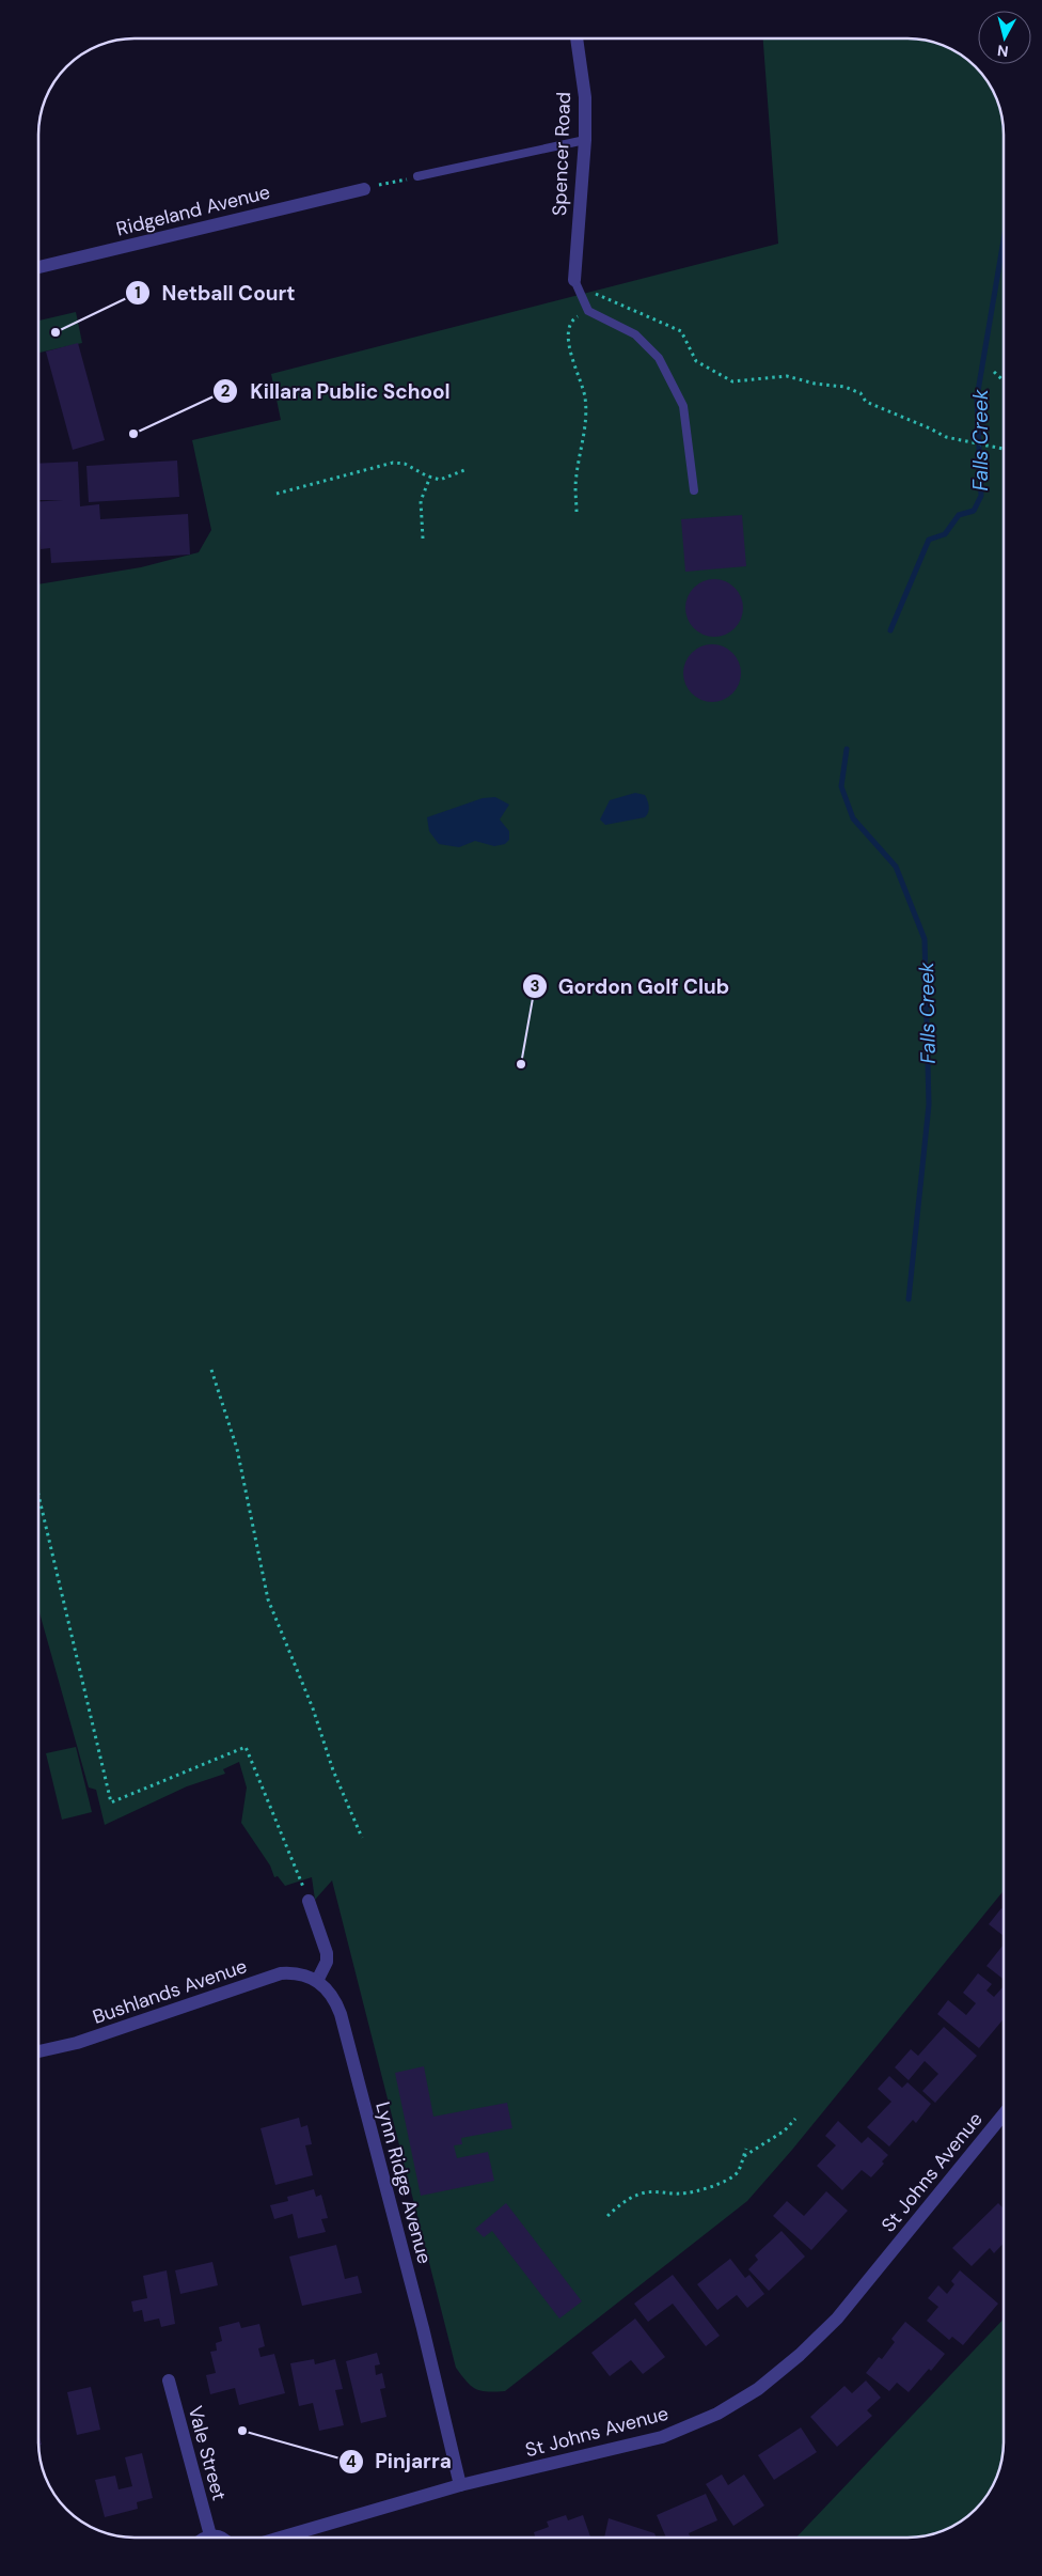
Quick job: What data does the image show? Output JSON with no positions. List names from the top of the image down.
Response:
{
  "streets": {
    "street": [
      "Spencer Road",
      "Ridgeland Avenue",
      "Bushlands Avenue",
      "St Johns Avenue",
      "Lynn Ridge Avenue",
      "Vale Street"
    ]
  },
  "crossings": [
    ["Bushlands Avenue", "Lynn Ridge Avenue"],
    ["St Johns Avenue", "Lynn Ridge Avenue"]
  ],
  "water": ["Falls Creek"],
  "places": [
    "Netball Court",
    "Killara Public School",
    "Gordon Golf Club",
    "Pinjarra"
  ],
  "north": "bottom"
}
